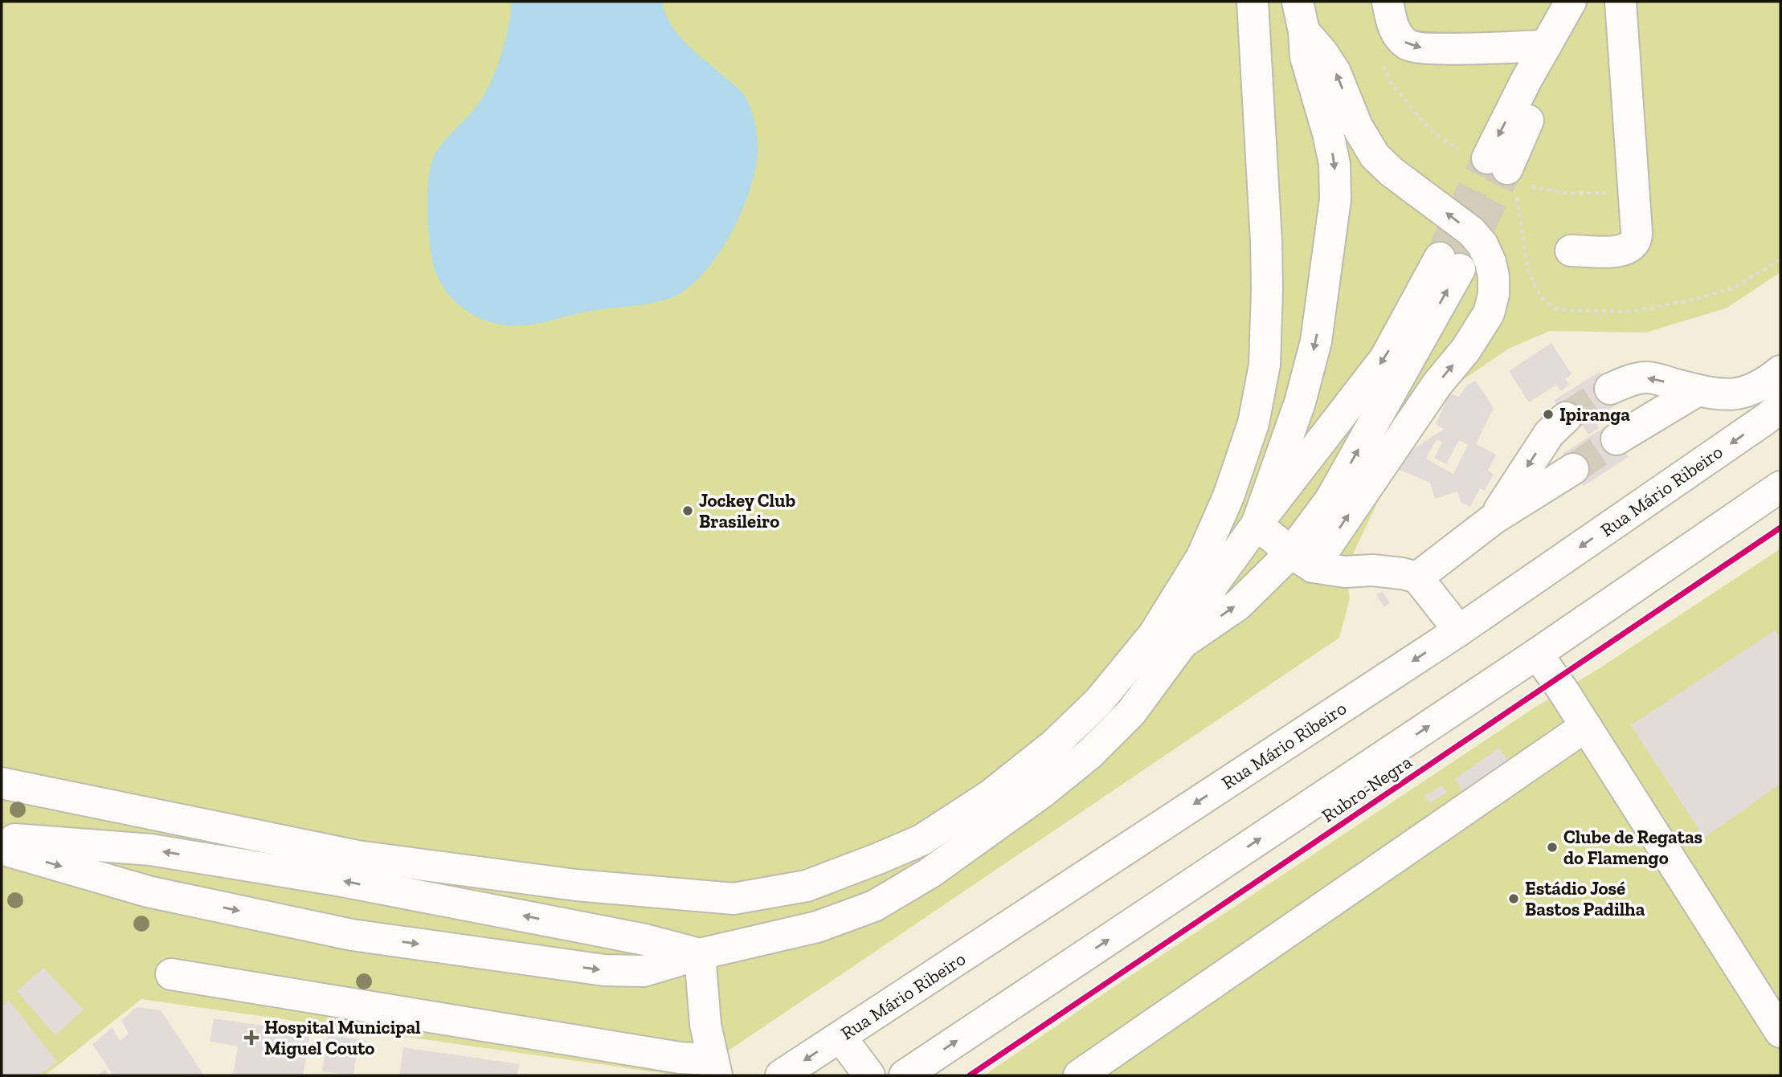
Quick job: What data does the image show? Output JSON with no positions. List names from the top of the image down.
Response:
{
  "streets": {
    "main road": ["Rua Mário Ribeiro"],
    "cycle path": ["Rubro-Negra"]
  },
  "places": {
    "other": [
      "Ipiranga",
      "Jockey Club Brasileiro",
      "Clube de Regatas do Flamengo",
      "Estádio José Bastos Padilha"
    ],
    "health": ["Hospital Municipal Miguel Couto"]
  }
}
